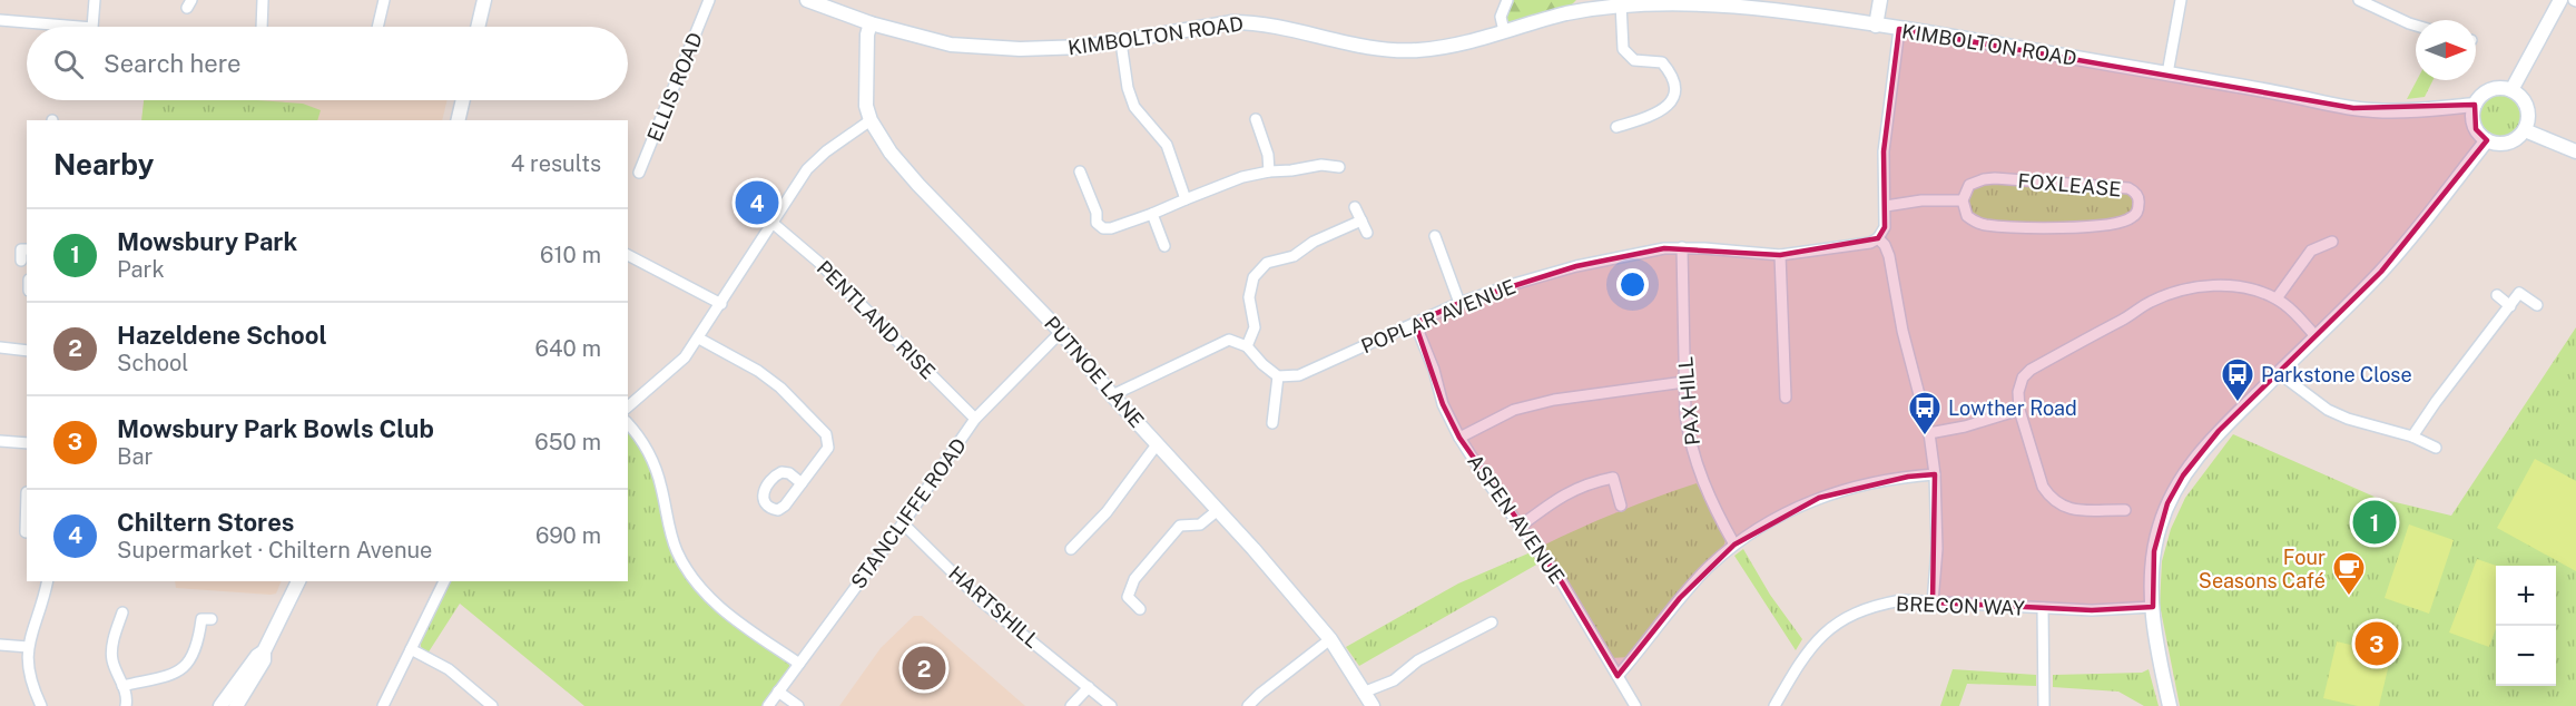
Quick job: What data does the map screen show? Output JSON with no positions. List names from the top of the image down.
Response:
{
  "streets": {
    "street": [
      "KIMBOLTON ROAD",
      "ELLIS ROAD",
      "FOXLEASE",
      "POPLAR AVENUE",
      "PENTLAND RISE",
      "PUTNOE LANE",
      "PAX HILL",
      "STANCLIFFE ROAD",
      "ASPEN AVENUE",
      "BRECON WAY",
      "HARTSHILL"
    ]
  },
  "crossings": [
    ["KIMBOLTON ROAD", "PUTNOE LANE"],
    ["POPLAR AVENUE", "PAX HILL"],
    ["POPLAR AVENUE", "ASPEN AVENUE"],
    ["PENTLAND RISE", "STANCLIFFE ROAD"],
    ["PUTNOE LANE", "STANCLIFFE ROAD"],
    ["STANCLIFFE ROAD", "HARTSHILL"]
  ],
  "places": {
    "bus stop": ["Parkstone Close", "Lowther Road"],
    "cafe": ["Four Seasons Café"]
  },
  "north": "right",
  "page": {
    "search": "Search here",
    "heading": ["Nearby", "4 results"],
    "pins": [
      "4",
      "1",
      "3",
      "2"
    ],
    "list": [
      {
        "mark": "1",
        "name": "Mowsbury Park",
        "note": "Park",
        "value": "610 m"
      },
      {
        "mark": "2",
        "name": "Hazeldene School",
        "note": "School",
        "value": "640 m"
      },
      {
        "mark": "3",
        "name": "Mowsbury Park Bowls Club",
        "note": "Bar",
        "value": "650 m"
      },
      {
        "mark": "4",
        "name": "Chiltern Stores",
        "note": "Supermarket · Chiltern Avenue",
        "value": "690 m"
      }
    ],
    "map_buttons": ["+", "−"]
  }
}
